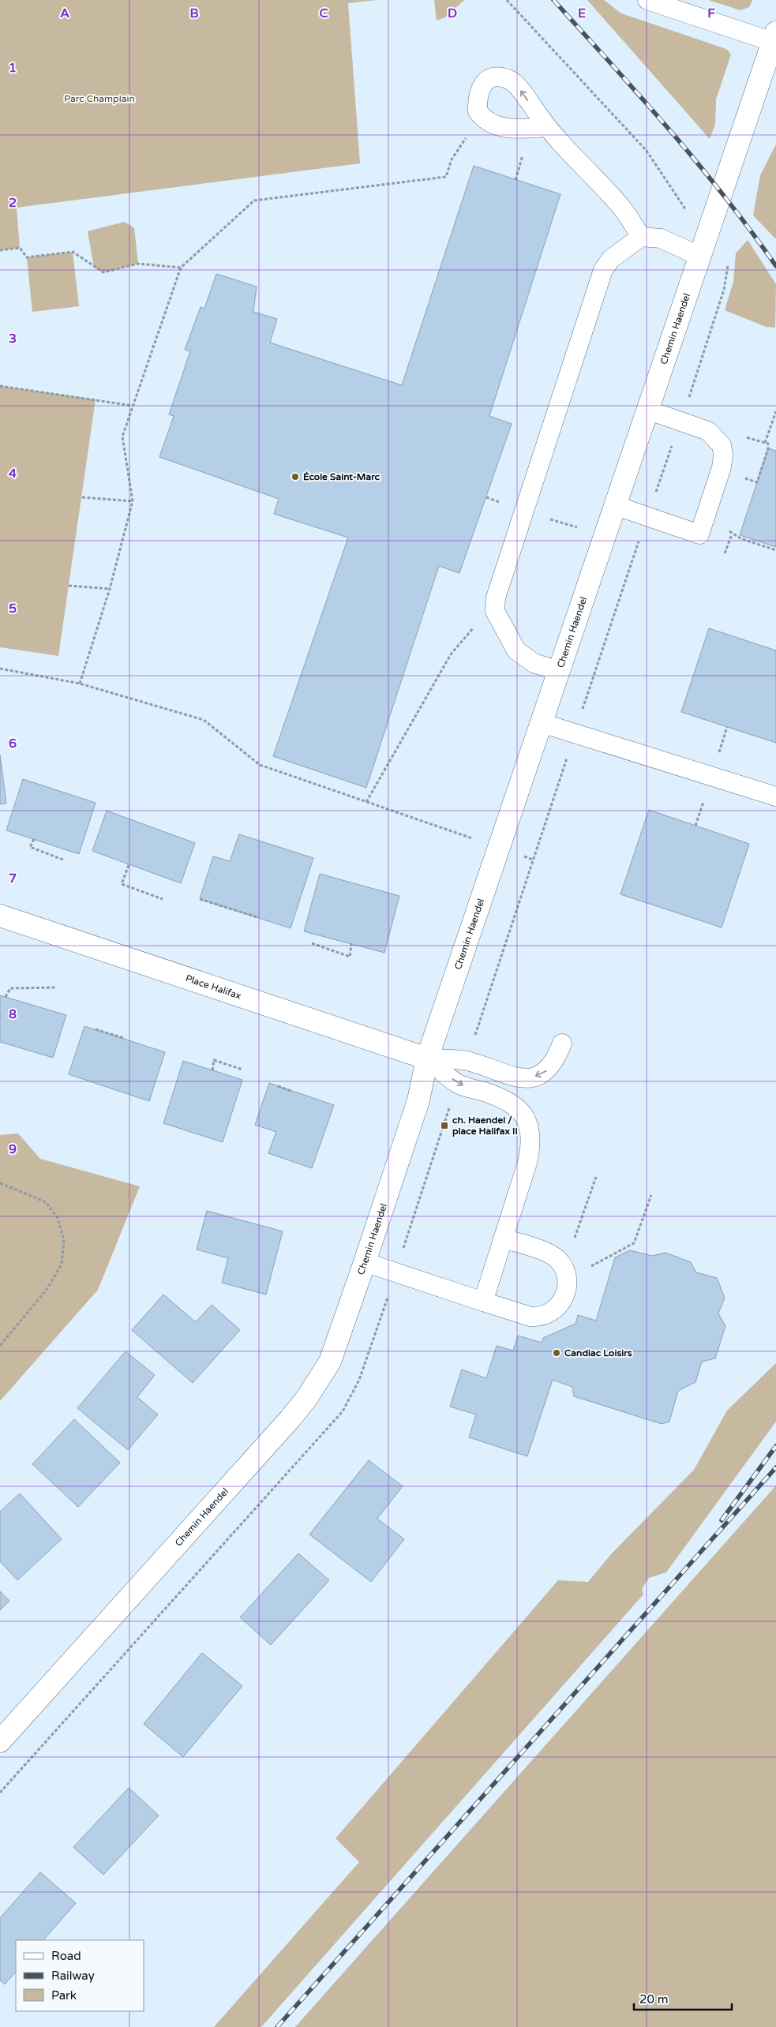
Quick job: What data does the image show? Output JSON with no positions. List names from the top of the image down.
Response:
{
  "streets": {
    "street": ["Chemin Haendel", "Place Halifax"]
  },
  "crossings": [
    ["Chemin Haendel", "Place Halifax"]
  ],
  "parks": ["Parc Champlain"],
  "places": {
    "other": ["École Saint-Marc", "Candiac Loisirs"],
    "transit": ["ch. Haendel / place Halifax II"]
  },
  "legend": ["Road", "Railway", "Park"],
  "scale_bar": "20 m",
  "grid": {
    "columns": [
      "A",
      "B",
      "C",
      "D",
      "E",
      "F"
    ],
    "rows": [
      "1",
      "2",
      "3",
      "4",
      "5",
      "6",
      "7",
      "8",
      "9"
    ]
  }
}
